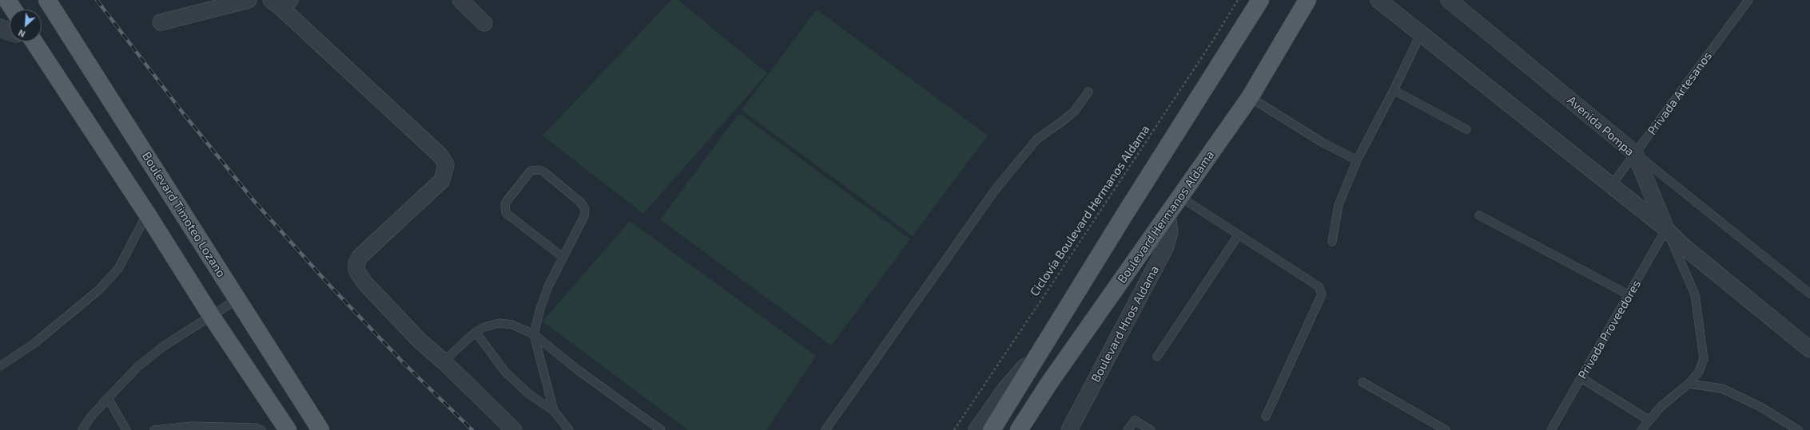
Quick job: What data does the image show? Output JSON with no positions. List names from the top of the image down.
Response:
{
  "streets": {
    "main road": ["Boulevard Timoteo Lozano", "Boulevard Hermanos Aldama"],
    "street": ["Avenida Pompa", "Boulevard Hnos Aldama"],
    "lane": ["Privada Artesanos", "Privada Proveedores"],
    "path": ["Ciclovía Boulevard Hermanos Aldama"]
  },
  "crossings": [
    ["Privada Artesanos", "Avenida Pompa"],
    ["Avenida Pompa", "Privada Proveedores"],
    ["Boulevard Hermanos Aldama", "Boulevard Hnos Aldama"]
  ],
  "north": "bottom left"
}
